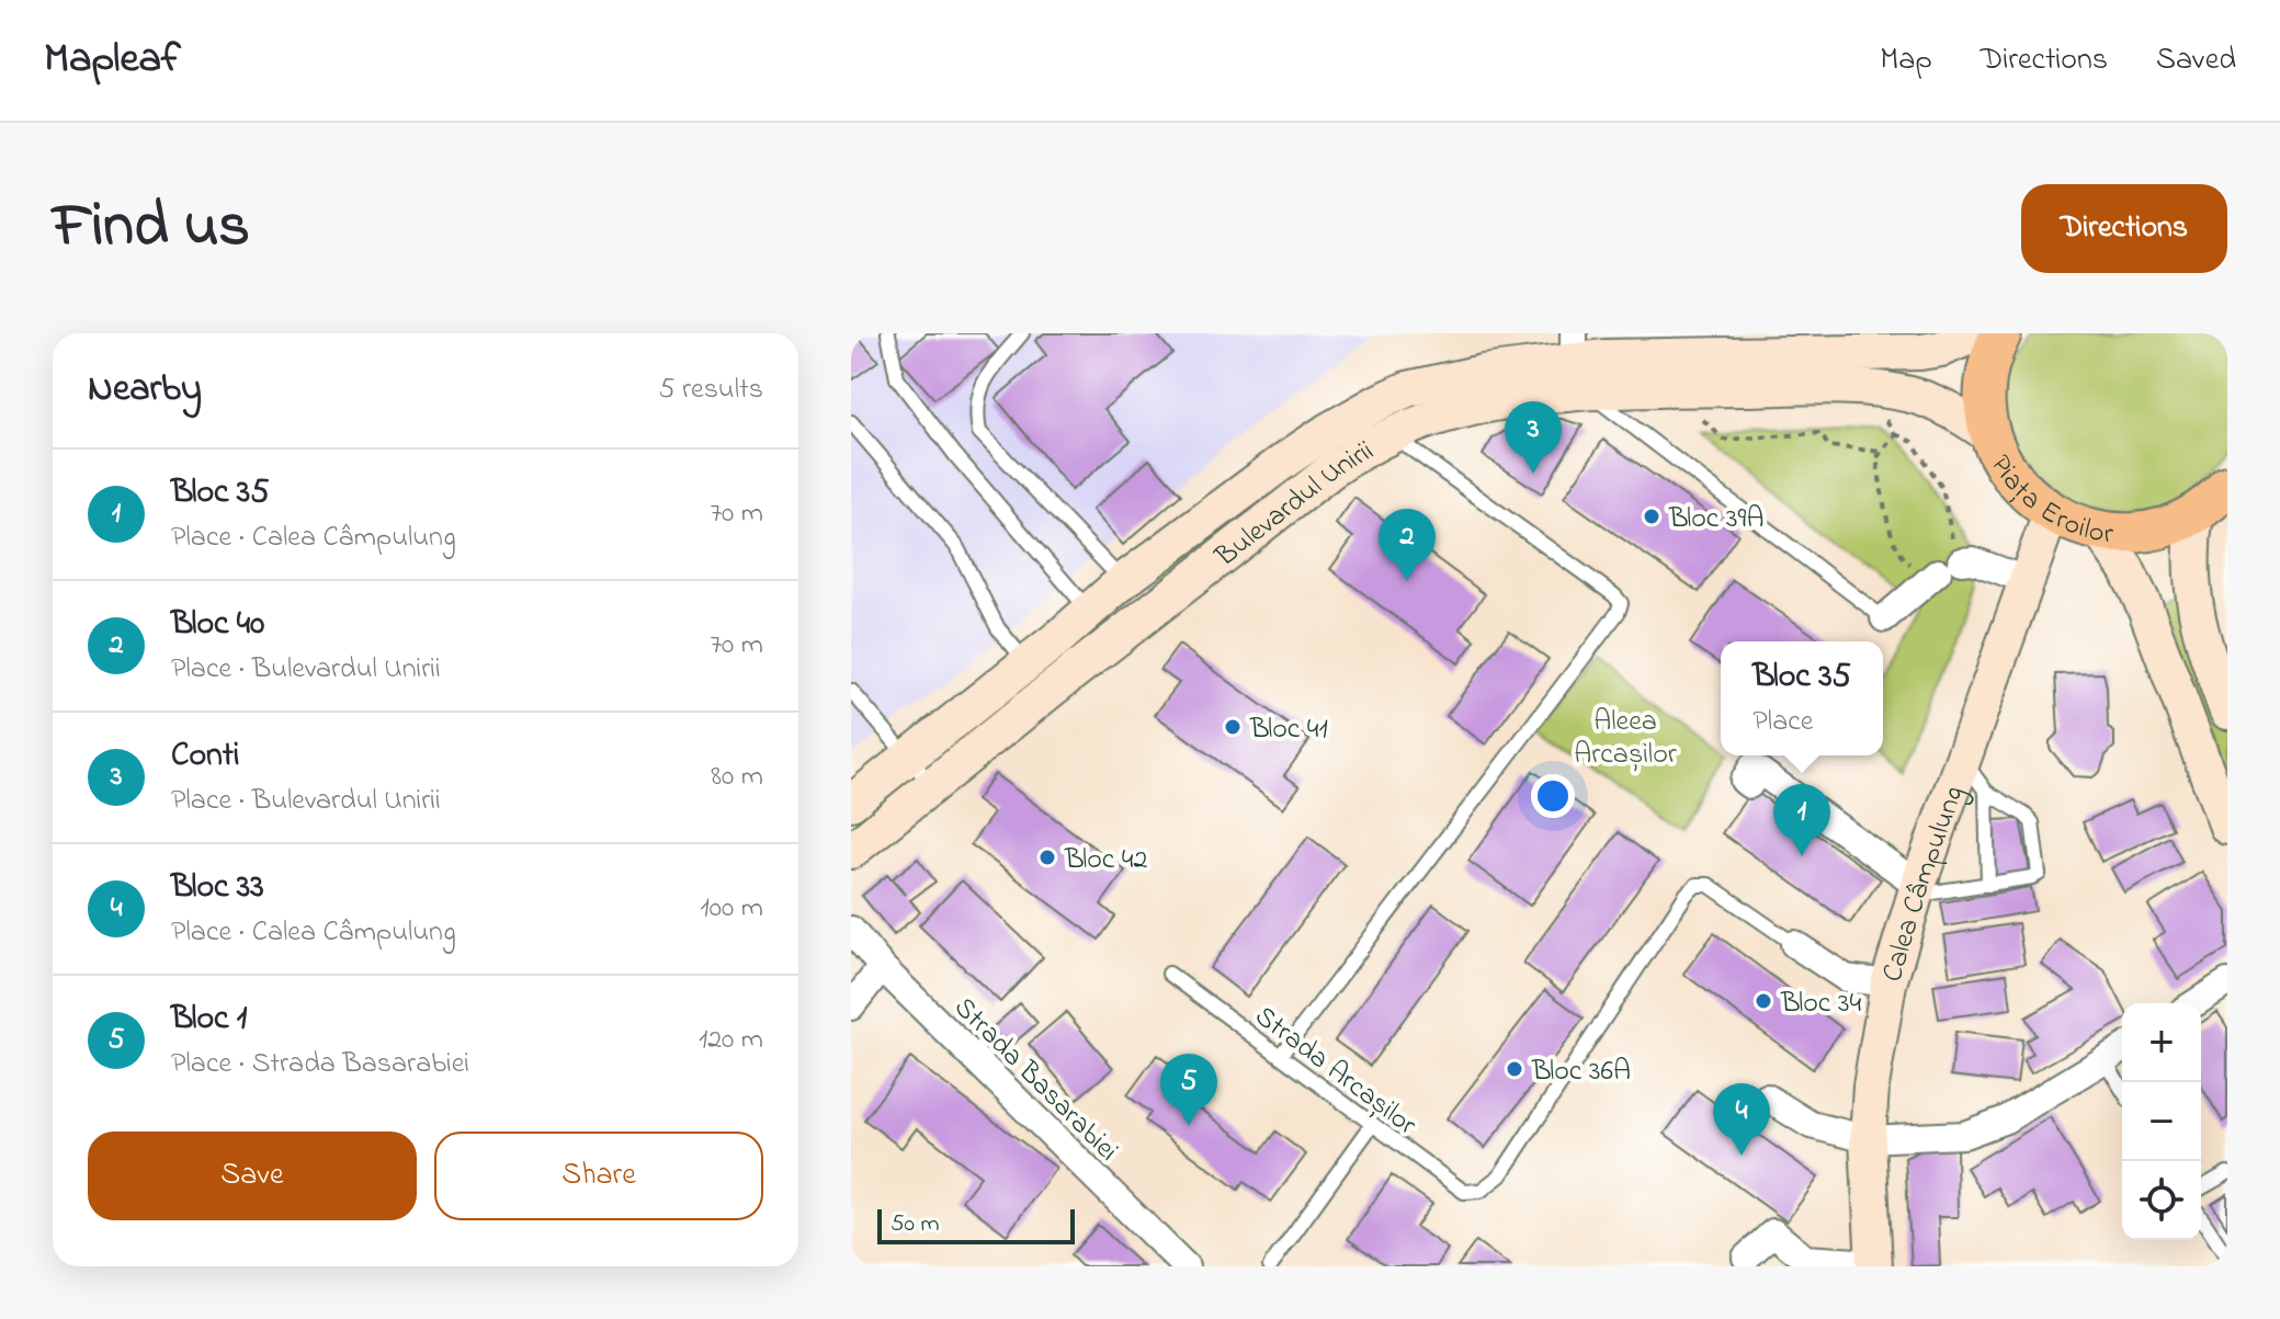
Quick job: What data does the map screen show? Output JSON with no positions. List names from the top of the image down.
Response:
{
  "streets": {
    "main road": ["Piața Eroilor", "Bulevardul Unirii", "Calea Câmpulung"],
    "street": ["Strada Basarabiei"],
    "lane": ["Strada Arcașilor"]
  },
  "crossings": [
    ["Piața Eroilor", "Calea Câmpulung"]
  ],
  "parks": ["Aleea Arcașilor"],
  "places": [
    "Bloc 39A",
    "Bloc 41",
    "Bloc 42",
    "Bloc 34",
    "Bloc 36A"
  ],
  "scale_bar": "50 m",
  "page": {
    "header": "Mapleaf",
    "nav": ["Map", "Directions", "Saved"],
    "title": "Find us",
    "buttons": [
      "Directions",
      ["Save", "Share"]
    ],
    "heading": ["Nearby", "5 results"],
    "pins": [
      "3",
      "2",
      "1",
      "5",
      "4"
    ],
    "list": [
      {
        "mark": "1",
        "name": "Bloc 35",
        "note": "Place · Calea Câmpulung",
        "value": "70 m"
      },
      {
        "mark": "2",
        "name": "Bloc 40",
        "note": "Place · Bulevardul Unirii",
        "value": "70 m"
      },
      {
        "mark": "3",
        "name": "Conti",
        "note": "Place · Bulevardul Unirii",
        "value": "80 m"
      },
      {
        "mark": "4",
        "name": "Bloc 33",
        "note": "Place · Calea Câmpulung",
        "value": "100 m"
      },
      {
        "mark": "5",
        "name": "Bloc 1",
        "note": "Place · Strada Basarabiei",
        "value": "120 m"
      }
    ],
    "popup": ["Bloc 35", "Place"],
    "map_buttons": ["+", "−"],
    "scale": "50 m"
  }
}
